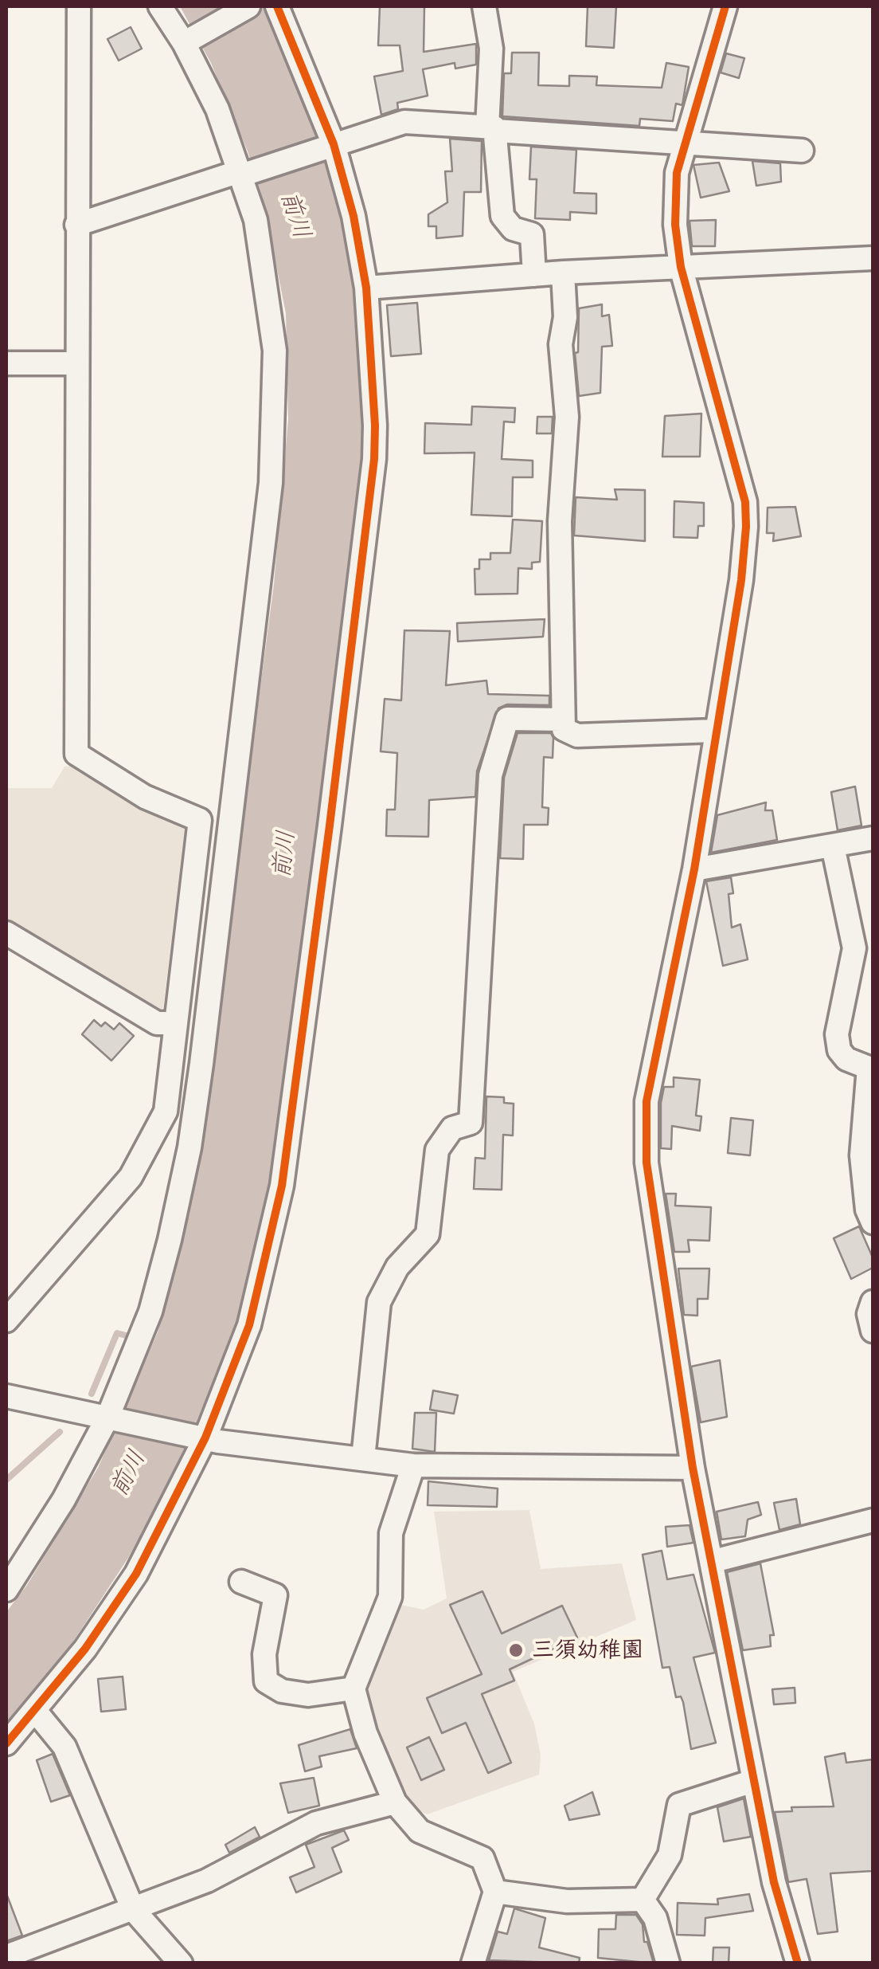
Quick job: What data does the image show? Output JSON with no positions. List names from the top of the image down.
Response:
{
  "water": ["前川"],
  "places": ["三須幼稚園"]
}
